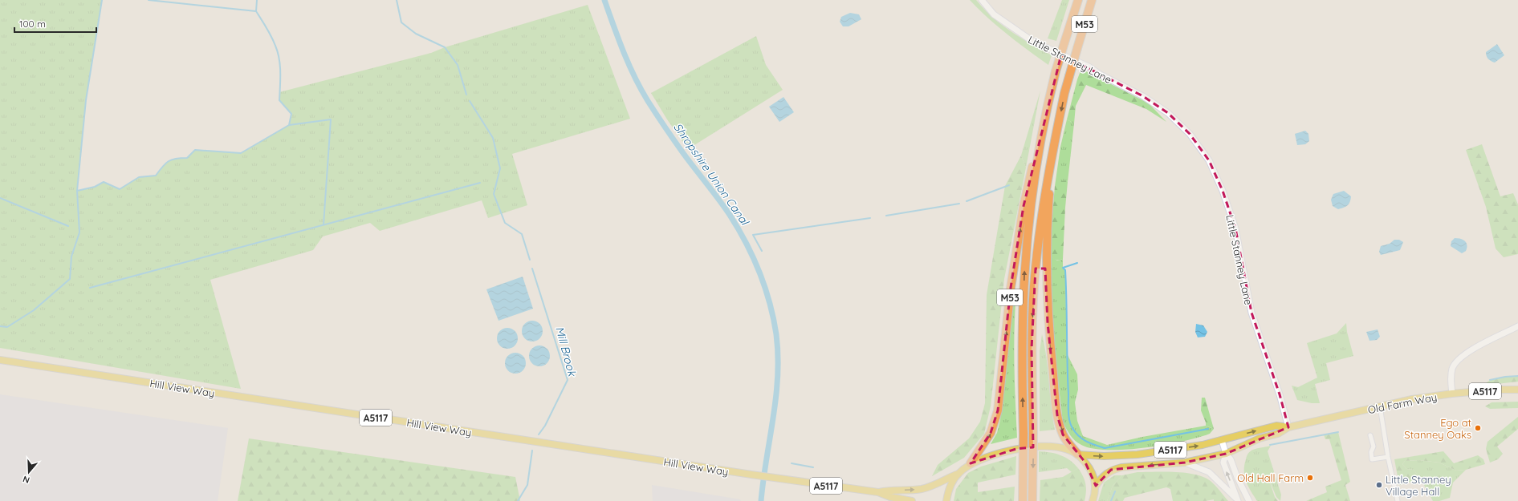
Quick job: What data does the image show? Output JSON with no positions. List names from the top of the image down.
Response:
{
  "streets": {
    "highway": ["M53"],
    "main road": ["Hill View Way", "A5117", "Old Farm Way"],
    "street": ["Little Stanney Lane"]
  },
  "crossings": [
    ["M53", "Old Farm Way"],
    ["Little Stanney Lane", "Old Farm Way"]
  ],
  "water": ["Shropshire Union Canal", "Mill Brook"],
  "places": ["Ego at Stanney Oaks", "Old Hall Farm", "Little Stanney Village Hall"],
  "scale_bar": "100 m",
  "north": "bottom"
}
